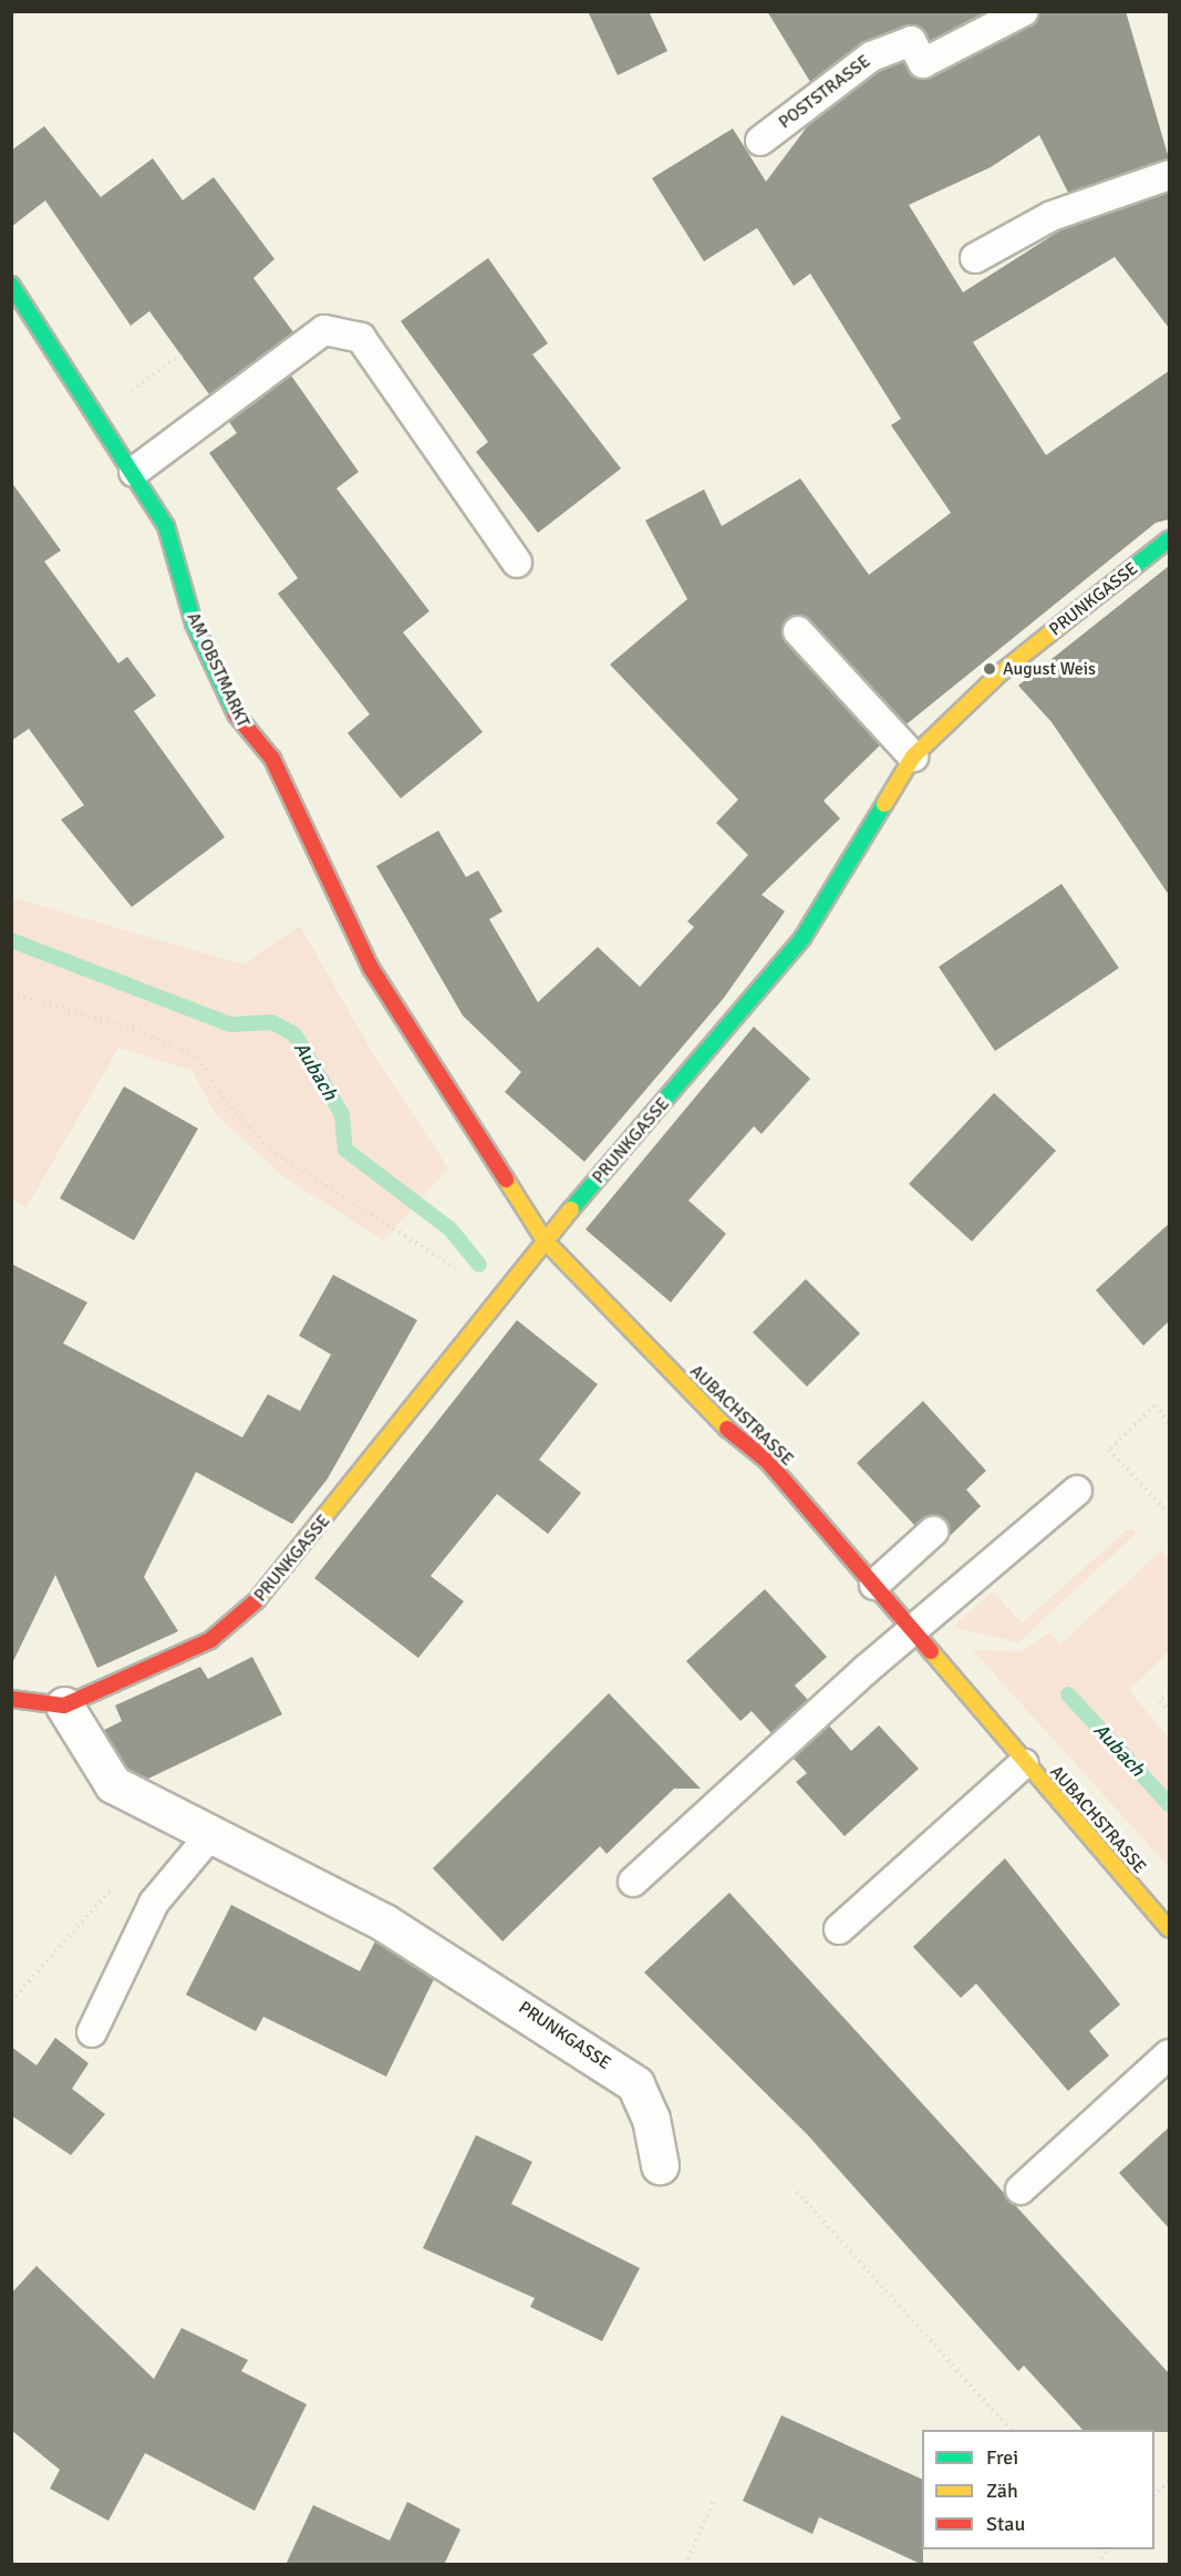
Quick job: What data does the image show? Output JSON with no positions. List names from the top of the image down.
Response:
{
  "streets": {
    "main road": ["PRUNKGASSE", "AM OBSTMARKT", "AUBACHSTRASSE"],
    "lane": ["POSTSTRASSE"]
  },
  "crossings": [
    ["PRUNKGASSE", "AUBACHSTRASSE"],
    ["AM OBSTMARKT", "AUBACHSTRASSE"]
  ],
  "water": ["Aubach"],
  "places": ["August Weis"],
  "legend": ["Frei", "Zäh", "Stau"]
}
